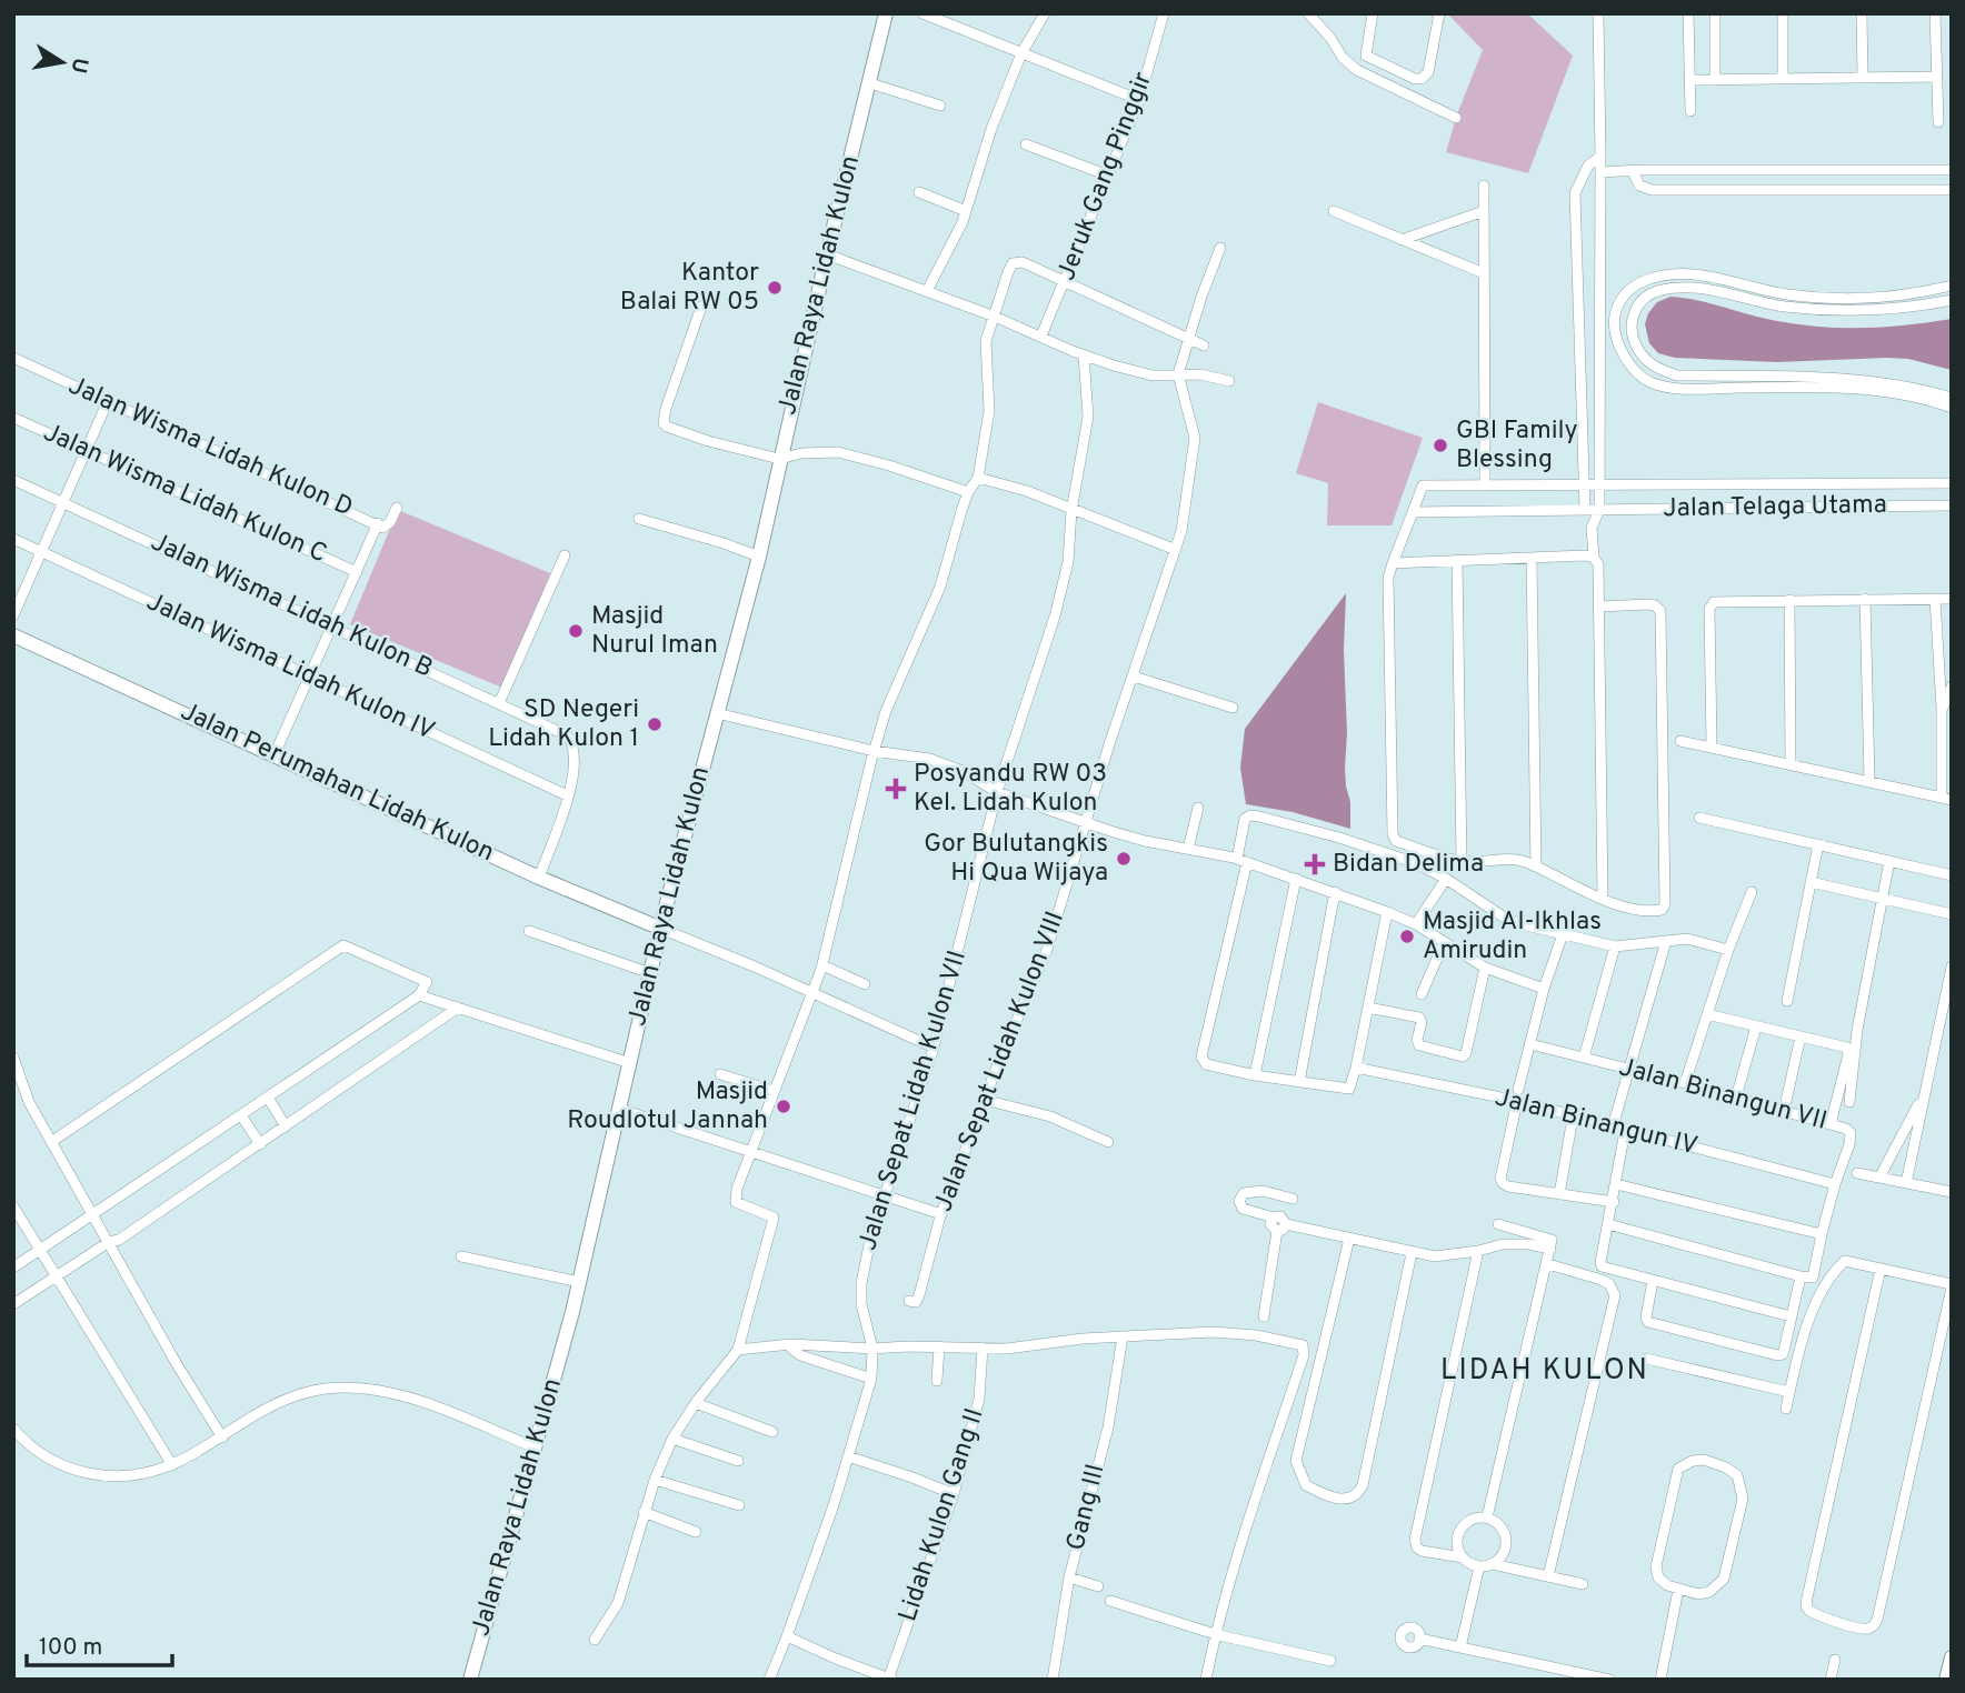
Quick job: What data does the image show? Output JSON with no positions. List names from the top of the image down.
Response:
{
  "streets": {
    "main road": ["Jalan Raya Lidah Kulon", "Jalan Perumahan Lidah Kulon"],
    "street": [
      "Jeruk Gang Pinggir",
      "Jalan Wisma Lidah Kulon D",
      "Jalan Wisma Lidah Kulon C",
      "Jalan Telaga Utama",
      "Jalan Wisma Lidah Kulon B",
      "Jalan Wisma Lidah Kulon IV",
      "Jalan Sepat Lidah Kulon VIII",
      "Jalan Binangun VII",
      "Jalan Sepat Lidah Kulon VII",
      "Jalan Binangun IV",
      "Gang III",
      "Lidah Kulon Gang II"
    ]
  },
  "crossings": [
    ["Jalan Raya Lidah Kulon", "Jalan Perumahan Lidah Kulon"],
    ["Jalan Wisma Lidah Kulon B", "Jalan Wisma Lidah Kulon IV"],
    ["Jalan Binangun VII", "Jalan Binangun IV"]
  ],
  "districts": ["LIDAH KULON"],
  "places": {
    "other": [
      "Kantor Balai RW 05",
      "GBI Family Blessing",
      "Masjid Nurul Iman",
      "SD Negeri Lidah Kulon 1",
      "Gor Bulutangkis Hi Qua Wijaya",
      "Masjid Al-Ikhlas Amirudin",
      "Masjid Roudlotul Jannah"
    ],
    "health": ["Posyandu RW 03 Kel. Lidah Kulon", "Bidan Delima"]
  },
  "scale_bar": "100 m",
  "north": "right"
}
